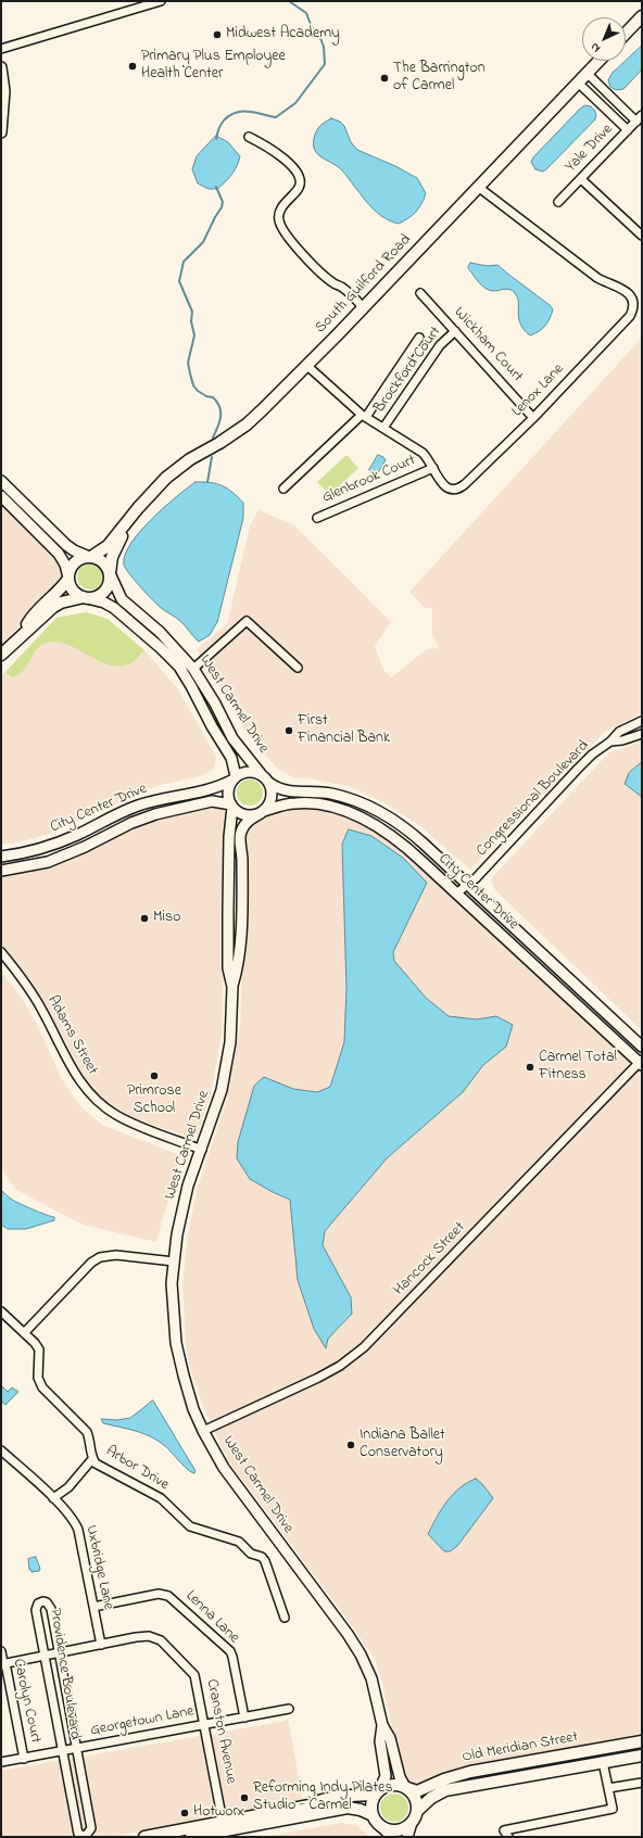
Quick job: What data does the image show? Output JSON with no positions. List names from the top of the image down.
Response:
{
  "streets": {
    "main road": ["South Guilford Road", "Old Meridian Street"],
    "street": [
      "Yale Drive",
      "Wickham Court",
      "Brockford Court",
      "Lenox Lane",
      "Glenbrook Court",
      "West Carmel Drive",
      "Congressional Boulevard",
      "City Center Drive",
      "Adams Street",
      "Hancock Street",
      "Arbor Drive",
      "Uxbridge Lane",
      "Lenna Lane",
      "Providence Boulevard",
      "Carolyn Court",
      "Georgetown Lane",
      "Cranston Avenue"
    ]
  },
  "crossings": [
    ["South Guilford Road", "Lenox Lane"],
    ["South Guilford Road", "West Carmel Drive"],
    ["Wickham Court", "Brockford Court"],
    ["Wickham Court", "Lenox Lane"],
    ["Brockford Court", "Lenox Lane"],
    ["Lenox Lane", "Glenbrook Court"],
    ["West Carmel Drive", "City Center Drive"],
    ["West Carmel Drive", "Adams Street"],
    ["West Carmel Drive", "Hancock Street"],
    ["West Carmel Drive", "Old Meridian Street"],
    ["Congressional Boulevard", "City Center Drive"],
    ["City Center Drive", "Hancock Street"],
    ["Uxbridge Lane", "Lenna Lane"],
    ["Uxbridge Lane", "Cranston Avenue"],
    ["Lenna Lane", "Georgetown Lane"],
    ["Providence Boulevard", "Georgetown Lane"],
    ["Carolyn Court", "Georgetown Lane"],
    ["Georgetown Lane", "Cranston Avenue"]
  ],
  "places": [
    "Midwest Academy",
    "Primary Plus Employee Health Center",
    "The Barrington of Carmel",
    "First Financial Bank",
    "Miso",
    "Carmel Total Fitness",
    "Primrose School",
    "Indiana Ballet Conservatory",
    "Reforming Indy Pilates Studio - Carmel",
    "Hotworx"
  ],
  "north": "bottom left"
}
